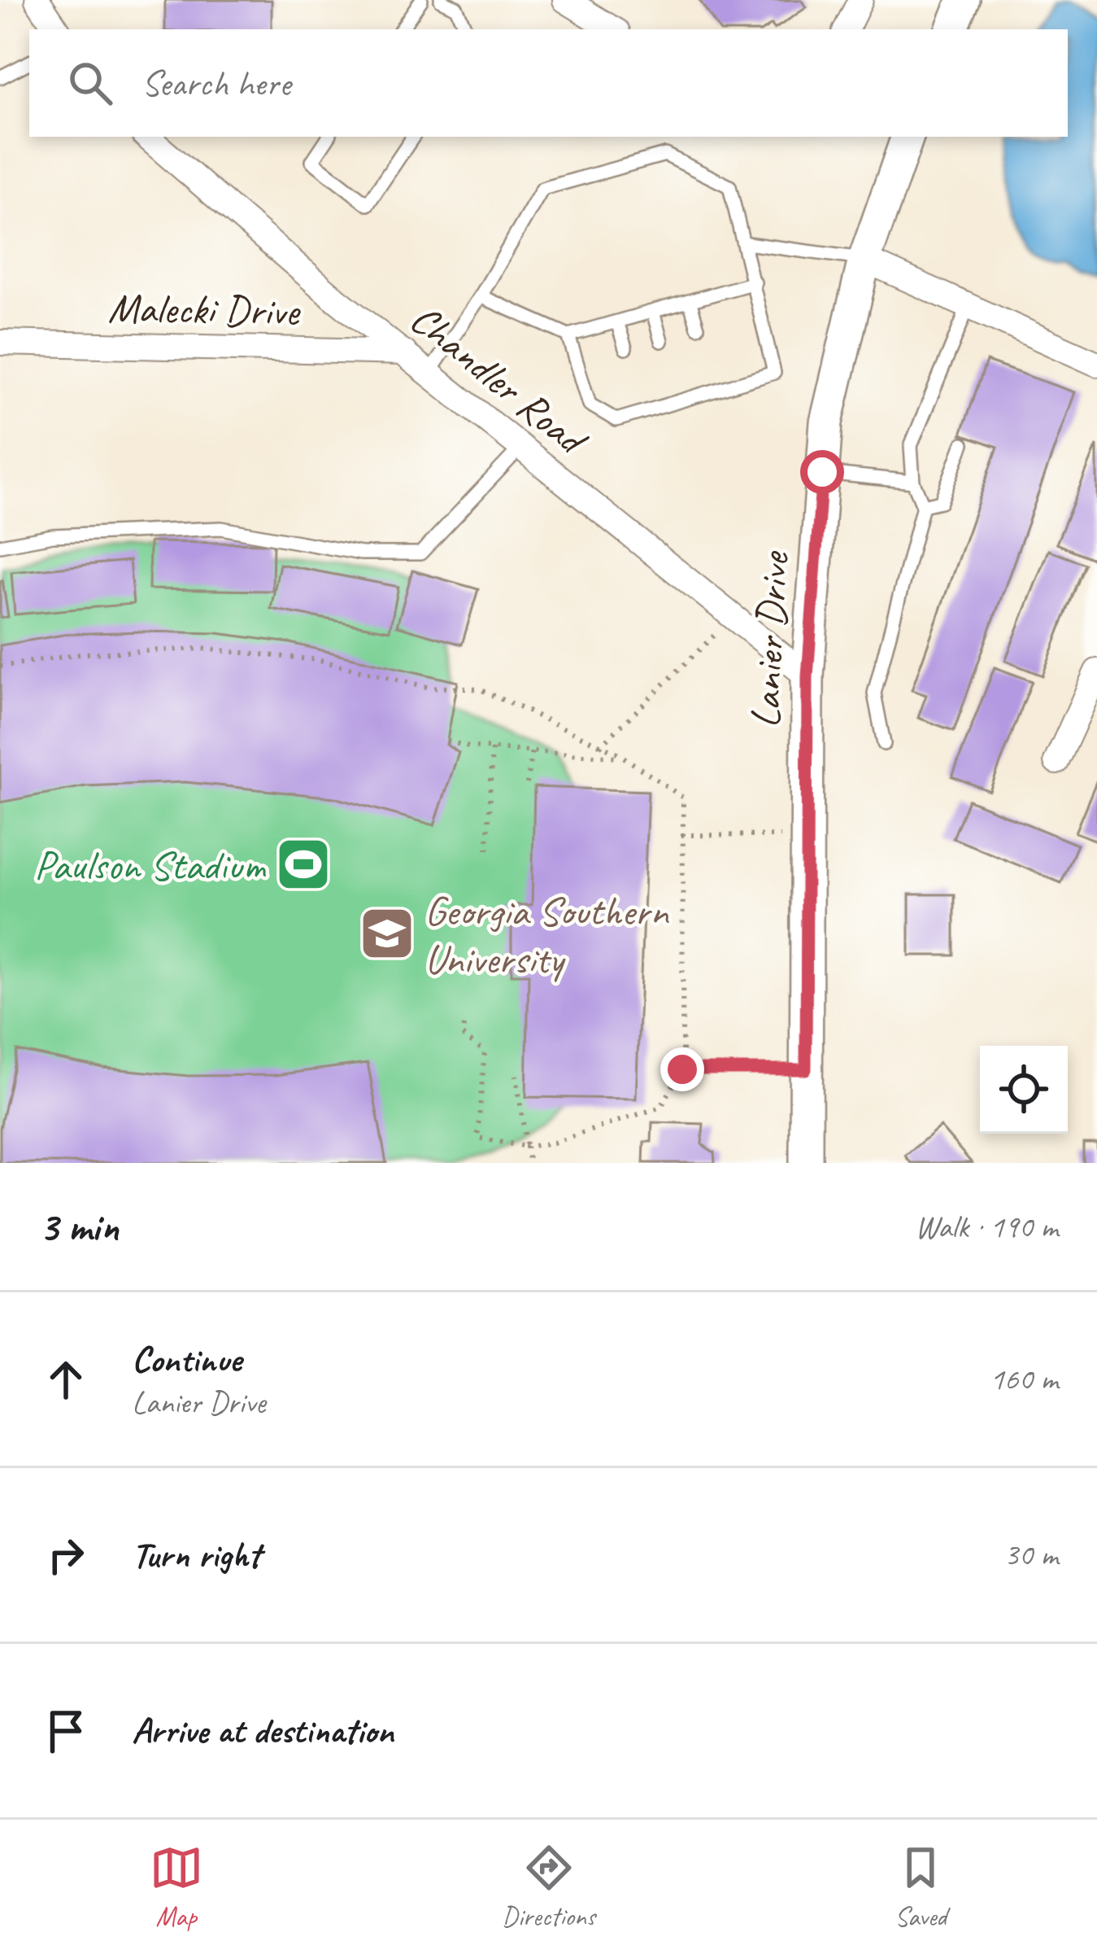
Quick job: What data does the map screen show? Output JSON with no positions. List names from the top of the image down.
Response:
{
  "streets": {
    "street": ["Malecki Drive", "Chandler Road", "Lanier Drive"]
  },
  "crossings": [
    ["Malecki Drive", "Chandler Road"],
    ["Chandler Road", "Lanier Drive"]
  ],
  "places": {
    "sports": ["Paulson Stadium"],
    "school or university": ["Georgia Southern University"]
  },
  "page": {
    "search": "Search here",
    "heading": ["3 min", "Walk · 190 m"],
    "list": [
      ["Continue", "Lanier Drive", "160 m"],
      ["Turn right", "30 m"],
      "Arrive at destination"
    ],
    "nav": ["Map", "Directions", "Saved"]
  }
}
